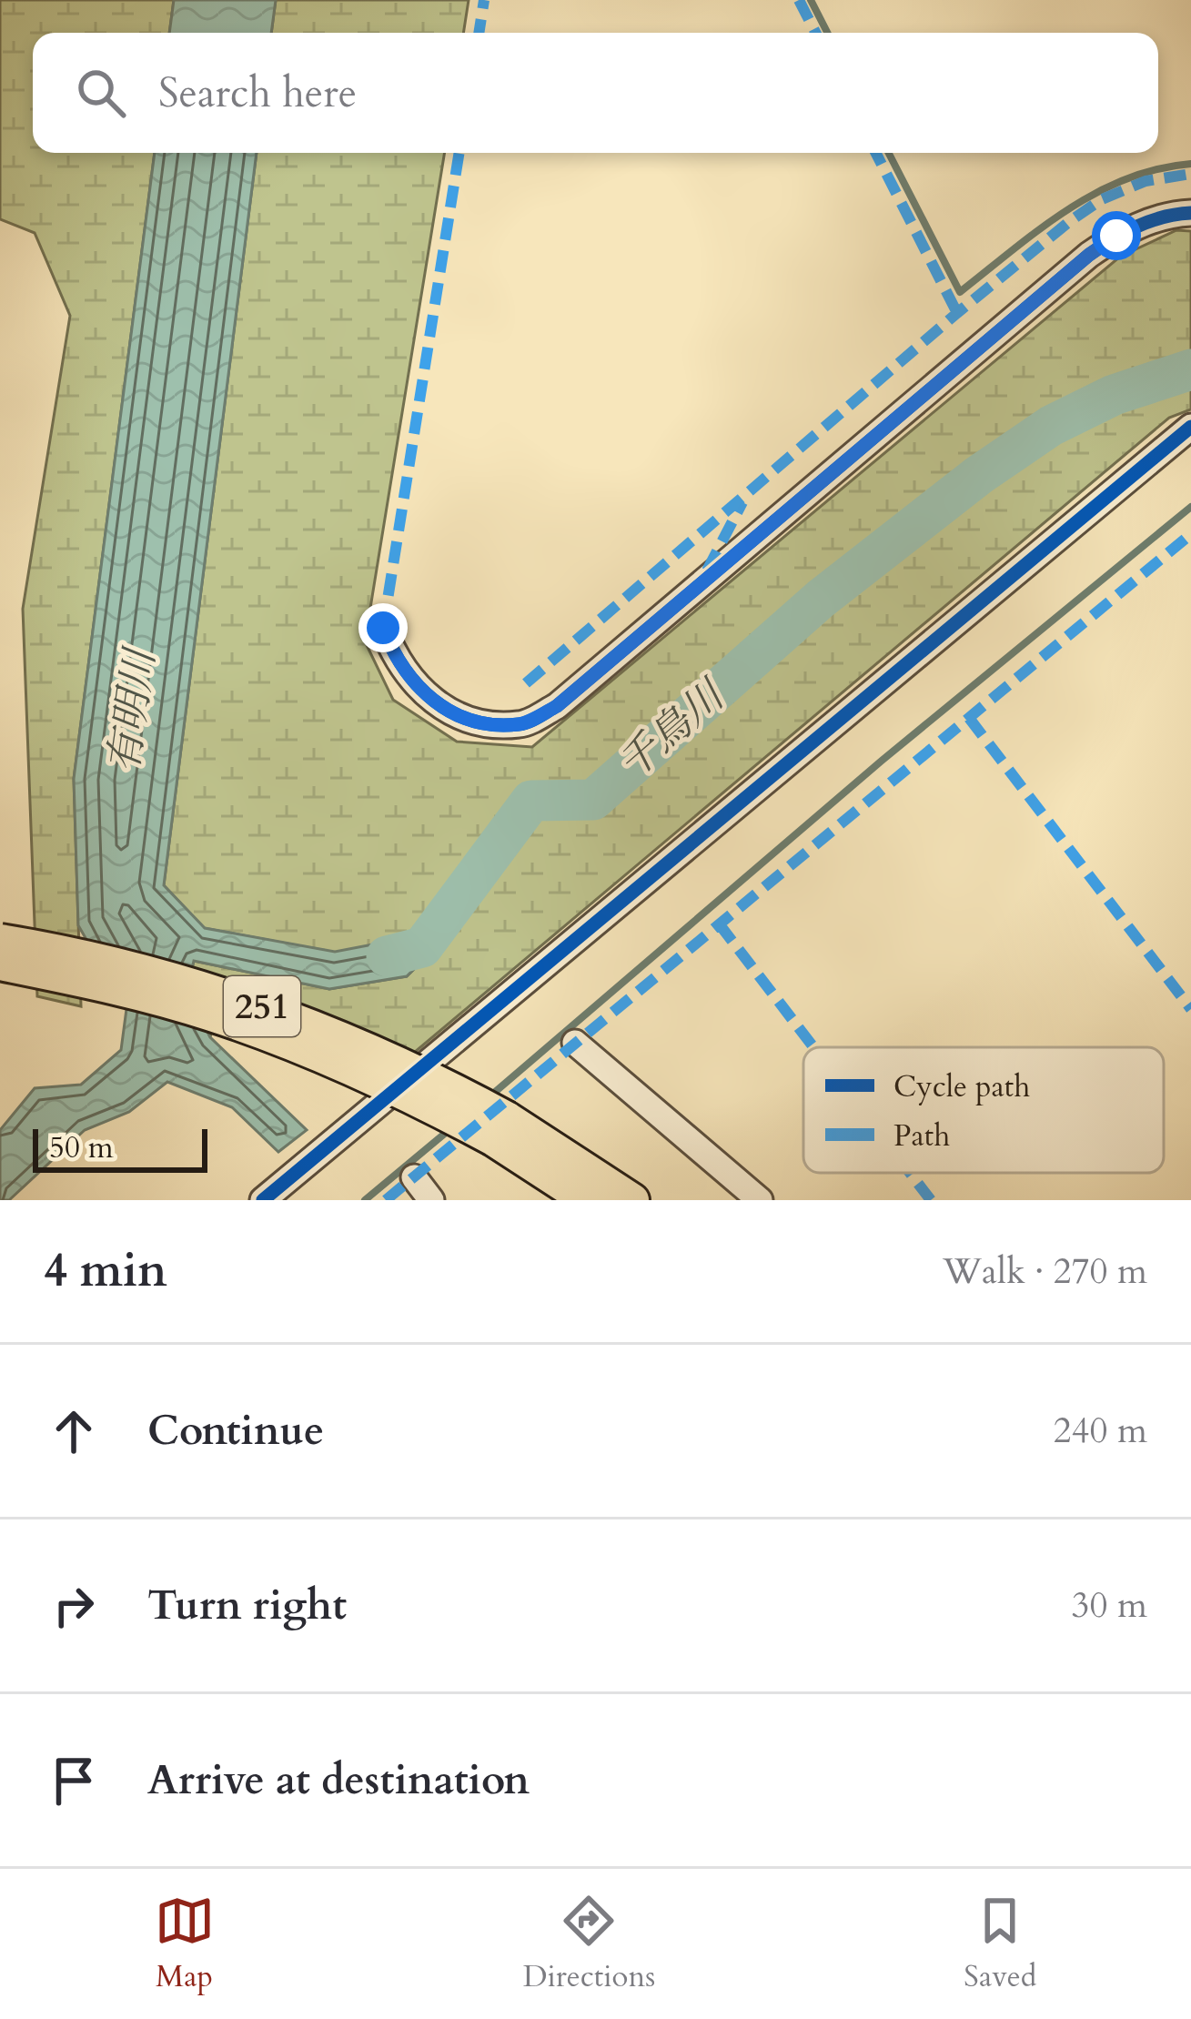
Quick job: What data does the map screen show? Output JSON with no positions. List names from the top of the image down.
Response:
{
  "streets": {
    "highway": ["251"]
  },
  "water": ["有明川", "千鳥川"],
  "legend": ["Cycle path", "Path"],
  "scale_bar": "50 m",
  "page": {
    "search": "Search here",
    "scale": "50 m",
    "heading": ["4 min", "Walk · 270 m"],
    "list": [
      ["Continue", "240 m"],
      ["Turn right", "30 m"],
      "Arrive at destination"
    ],
    "nav": ["Map", "Directions", "Saved"]
  }
}
